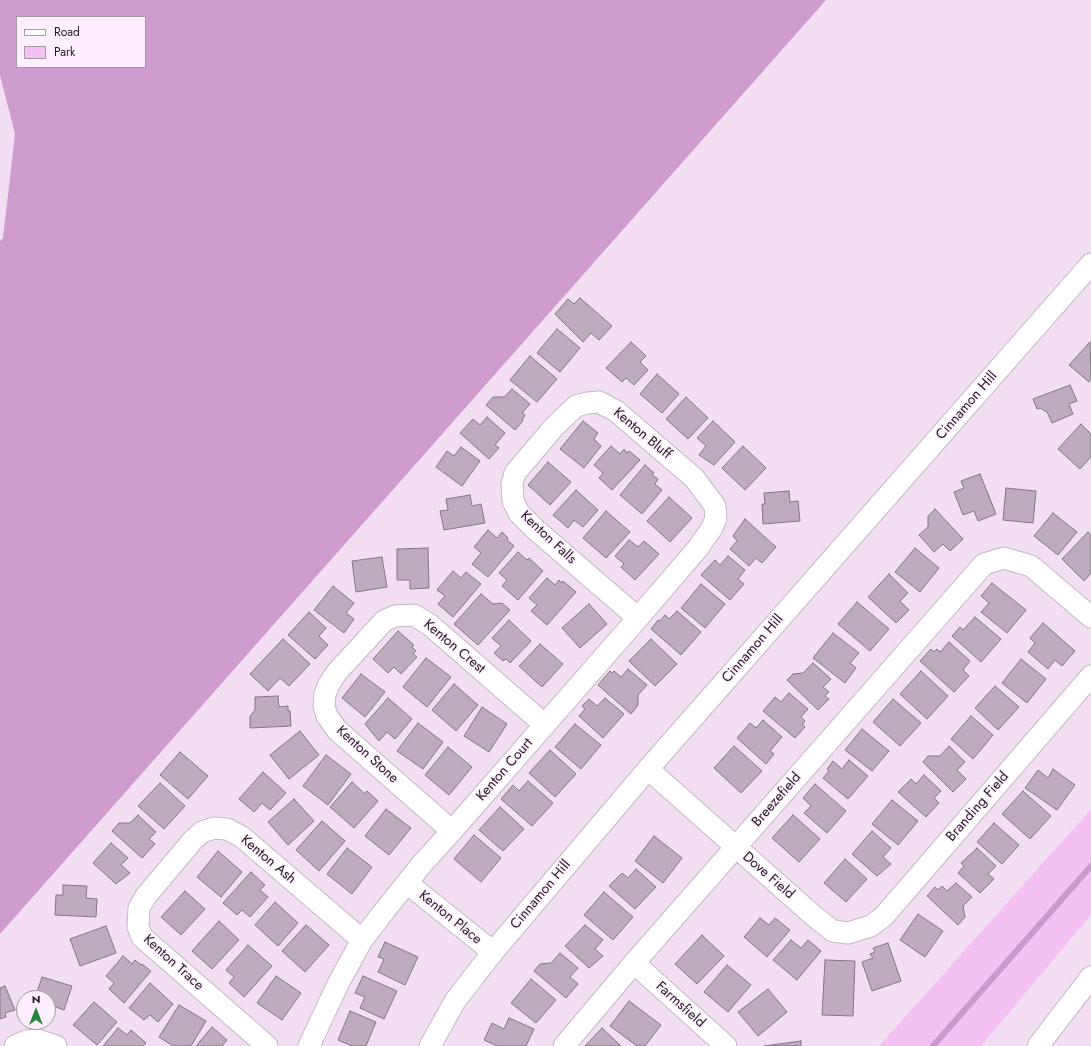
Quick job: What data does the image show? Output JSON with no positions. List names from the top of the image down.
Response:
{
  "streets": {
    "street": [
      "Cinnamon Hill",
      "Kenton Bluff",
      "Kenton Falls",
      "Kenton Crest",
      "Kenton Stone",
      "Kenton Court",
      "Breezefield",
      "Branding Field",
      "Kenton Ash",
      "Dove Field",
      "Kenton Place",
      "Kenton Trace",
      "Farmsfield"
    ]
  },
  "crossings": [
    ["Cinnamon Hill", "Dove Field"],
    ["Cinnamon Hill", "Kenton Place"],
    ["Kenton Bluff", "Kenton Falls"],
    ["Kenton Bluff", "Kenton Court"],
    ["Kenton Falls", "Kenton Court"],
    ["Kenton Crest", "Kenton Stone"],
    ["Kenton Crest", "Kenton Court"],
    ["Kenton Stone", "Kenton Court"],
    ["Kenton Court", "Kenton Ash"],
    ["Kenton Court", "Kenton Place"],
    ["Breezefield", "Dove Field"],
    ["Breezefield", "Farmsfield"],
    ["Branding Field", "Dove Field"],
    ["Kenton Ash", "Kenton Trace"]
  ],
  "legend": ["Road", "Park"],
  "north": "top"
}
